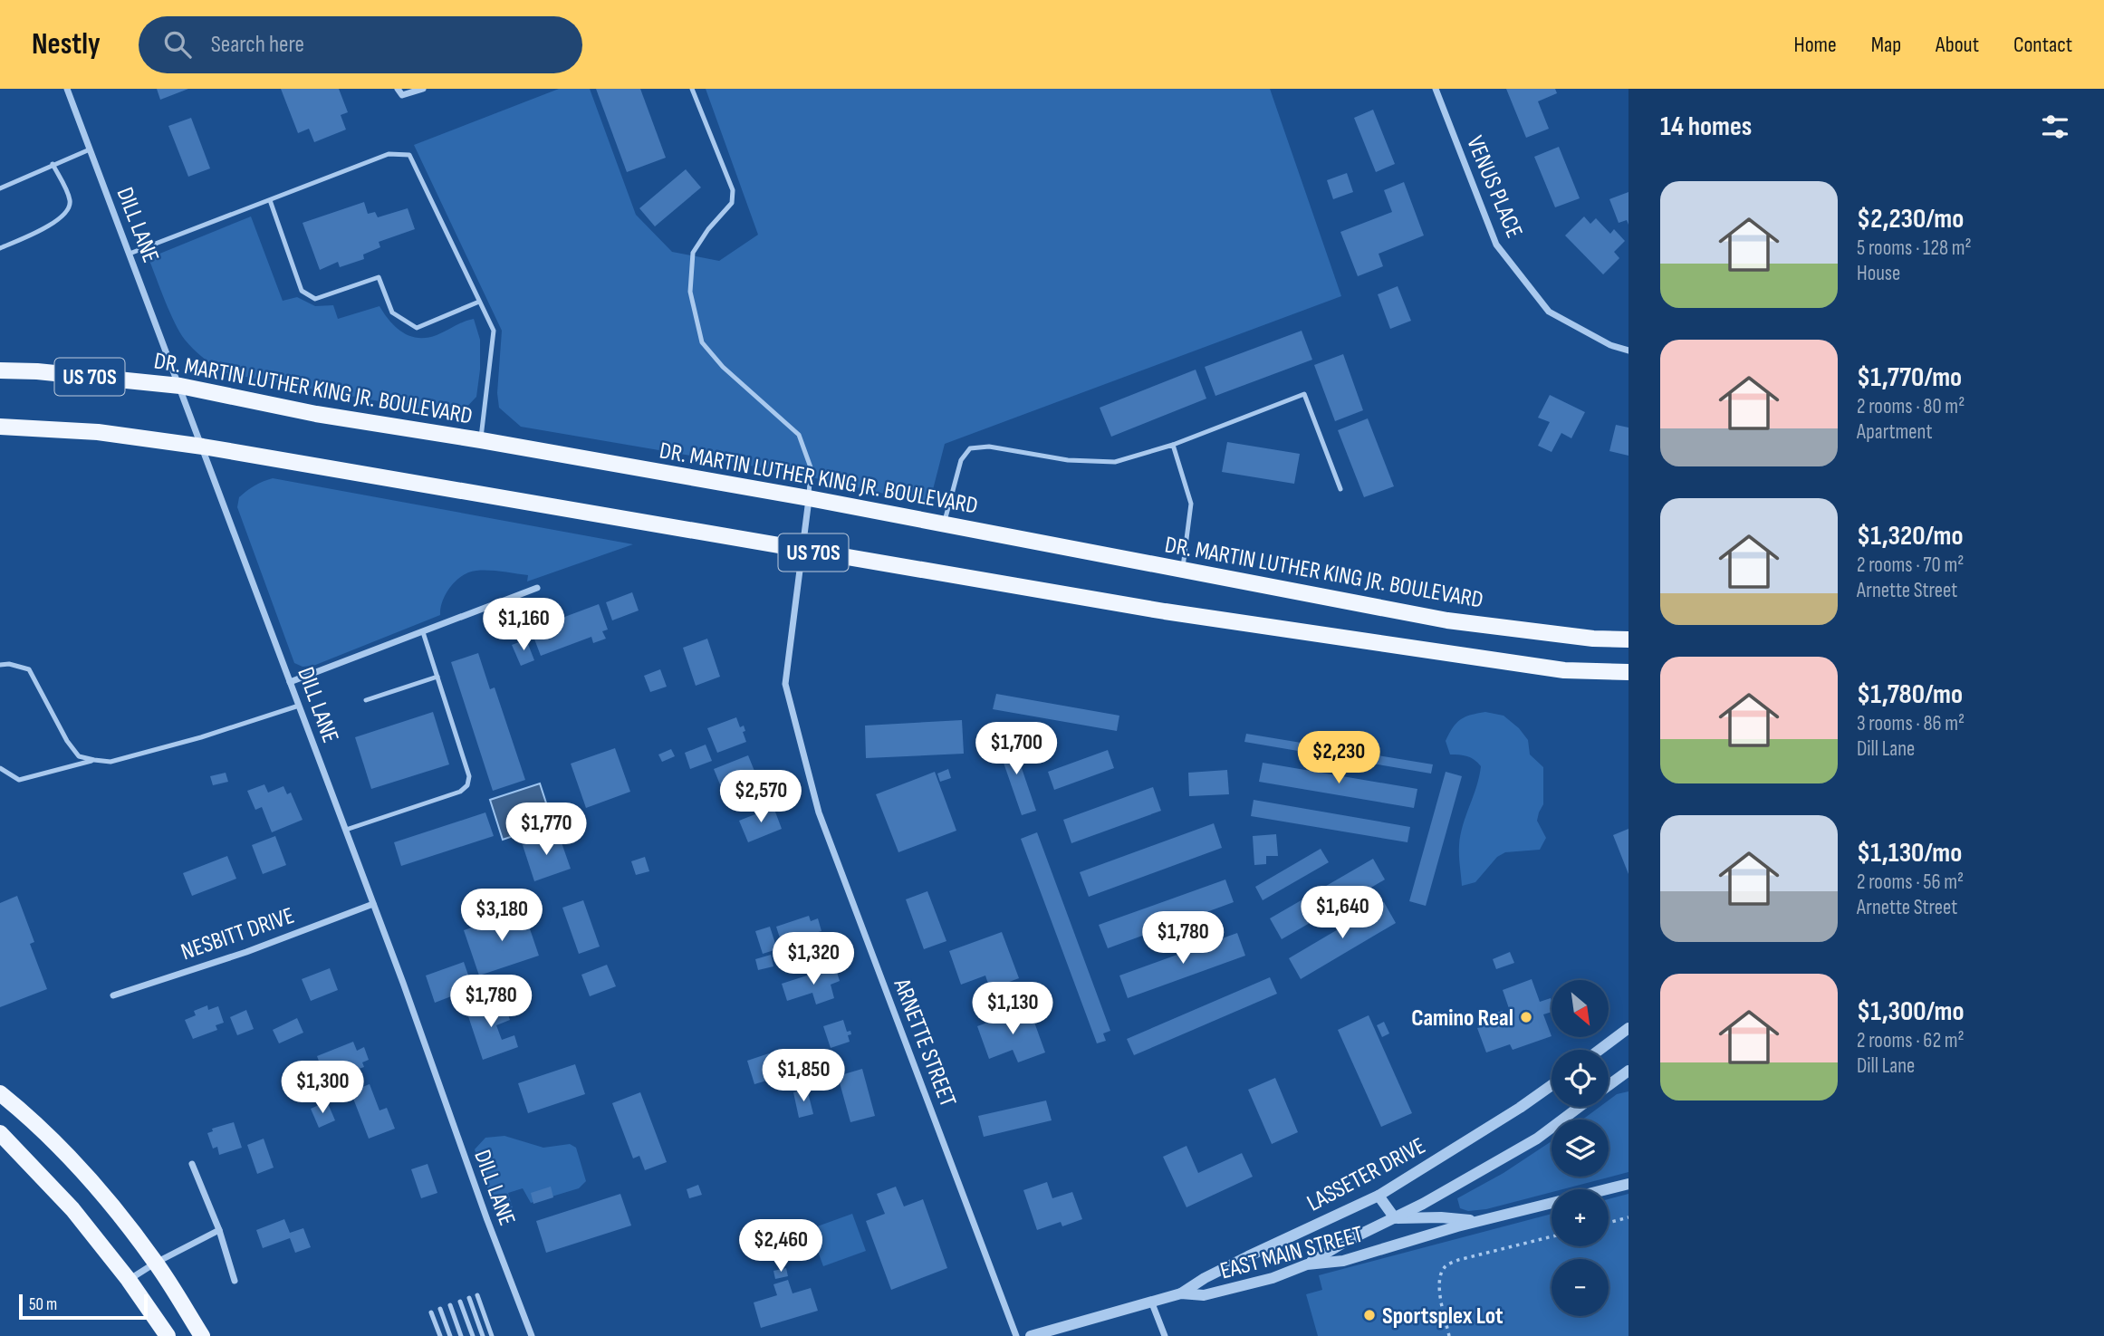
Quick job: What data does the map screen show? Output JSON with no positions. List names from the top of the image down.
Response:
{
  "streets": {
    "main road": ["US 70S", "DR. MARTIN LUTHER KING JR. BOULEVARD"],
    "street": [
      "VENUS PLACE",
      "DILL LANE",
      "NESBITT DRIVE",
      "ARNETTE STREET",
      "LASSETER DRIVE",
      "EAST MAIN STREET"
    ]
  },
  "crossings": [
    ["DILL LANE", "US 70S"],
    ["DILL LANE", "DR. MARTIN LUTHER KING JR. BOULEVARD"],
    ["DILL LANE", "NESBITT DRIVE"],
    ["US 70S", "ARNETTE STREET"],
    ["DR. MARTIN LUTHER KING JR. BOULEVARD", "ARNETTE STREET"],
    ["LASSETER DRIVE", "EAST MAIN STREET"]
  ],
  "places": ["Camino Real", "Sportsplex Lot"],
  "scale_bar": "50 m",
  "north": "bottom right",
  "page": {
    "header": "Nestly",
    "search": "Search here",
    "nav": [
      "Home",
      "Map",
      "About",
      "Contact"
    ],
    "heading": "14 homes",
    "list": [
      {
        "name": "$2,230/mo",
        "note": "5 rooms · 128 m² · House"
      },
      {
        "name": "$1,770/mo",
        "note": "2 rooms · 80 m² · Apartment"
      },
      {
        "name": "$1,320/mo",
        "note": "2 rooms · 70 m² · Arnette Street"
      },
      {
        "name": "$1,780/mo",
        "note": "3 rooms · 86 m² · Dill Lane"
      },
      {
        "name": "$1,130/mo",
        "note": "2 rooms · 56 m² · Arnette Street"
      },
      {
        "name": "$1,300/mo",
        "note": "2 rooms · 62 m² · Dill Lane"
      }
    ],
    "price": [
      "$1,160",
      "$1,700",
      "$2,230",
      "$2,570",
      "$1,770",
      "$1,640",
      "$3,180",
      "$1,780",
      "$1,320",
      "$1,780",
      "$1,130",
      "$1,850",
      "$1,300",
      "$2,460"
    ],
    "map_buttons": ["+", "−"],
    "scale": "50 m"
  }
}
